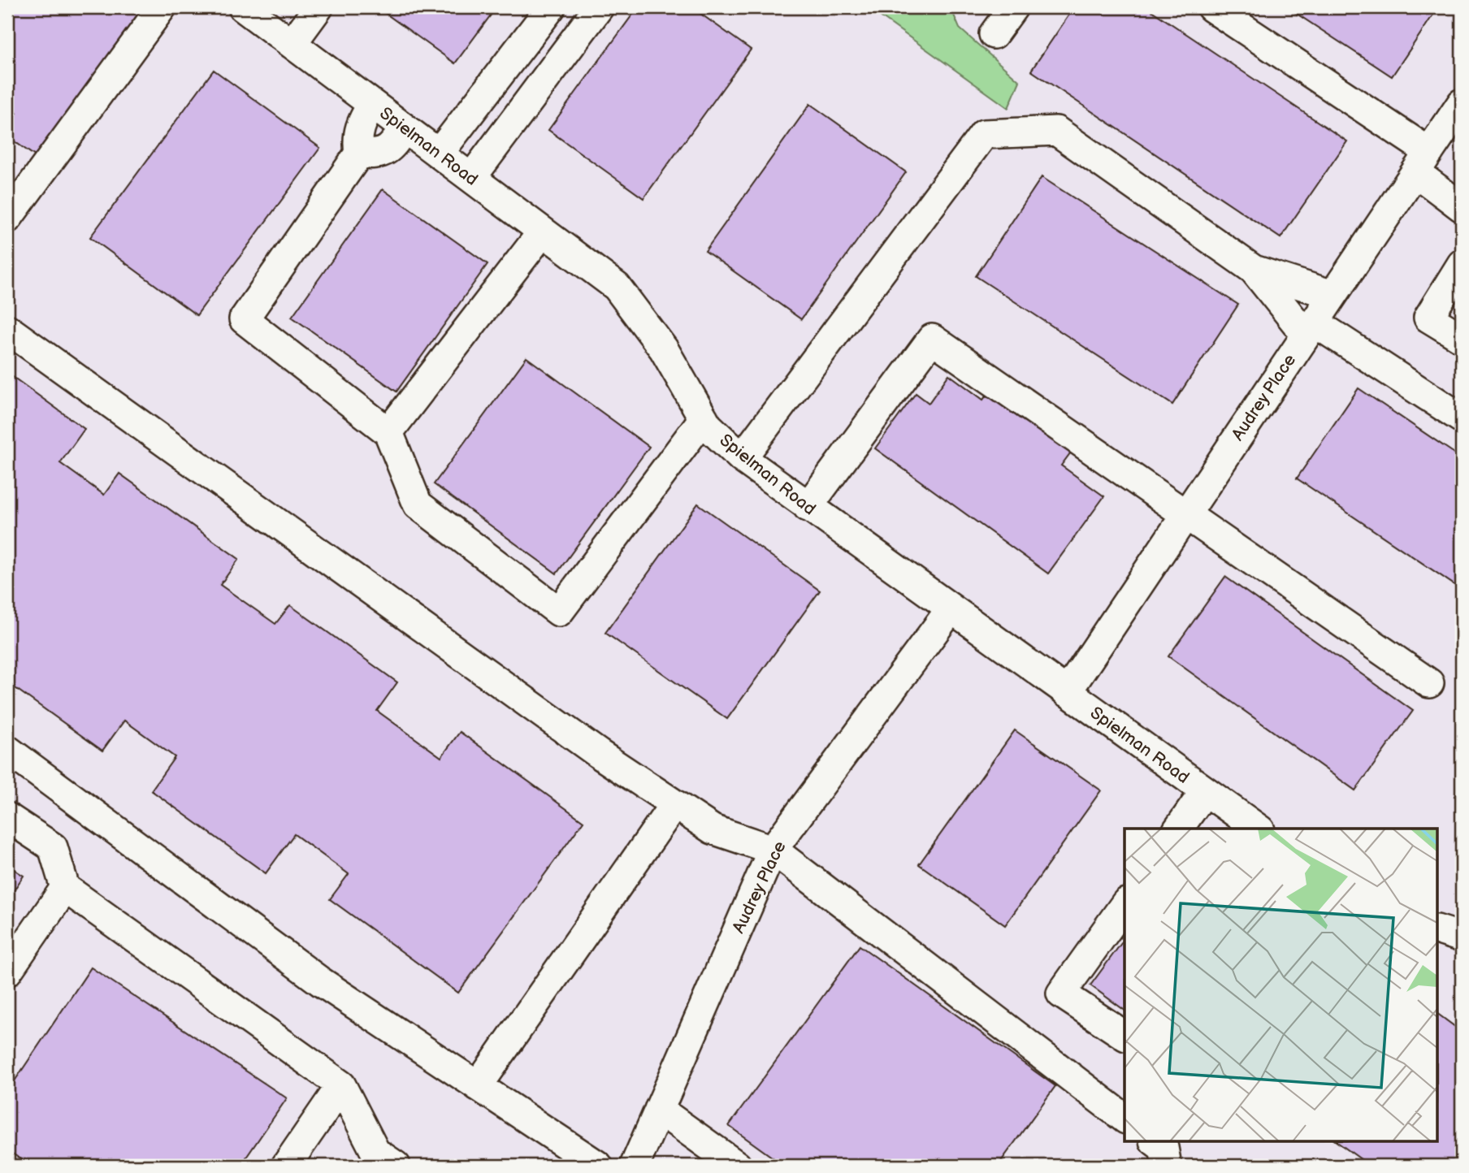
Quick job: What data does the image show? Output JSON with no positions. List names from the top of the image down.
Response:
{
  "streets": {
    "street": ["Spielman Road", "Audrey Place"]
  },
  "crossings": [
    ["Spielman Road", "Audrey Place"]
  ]
}
